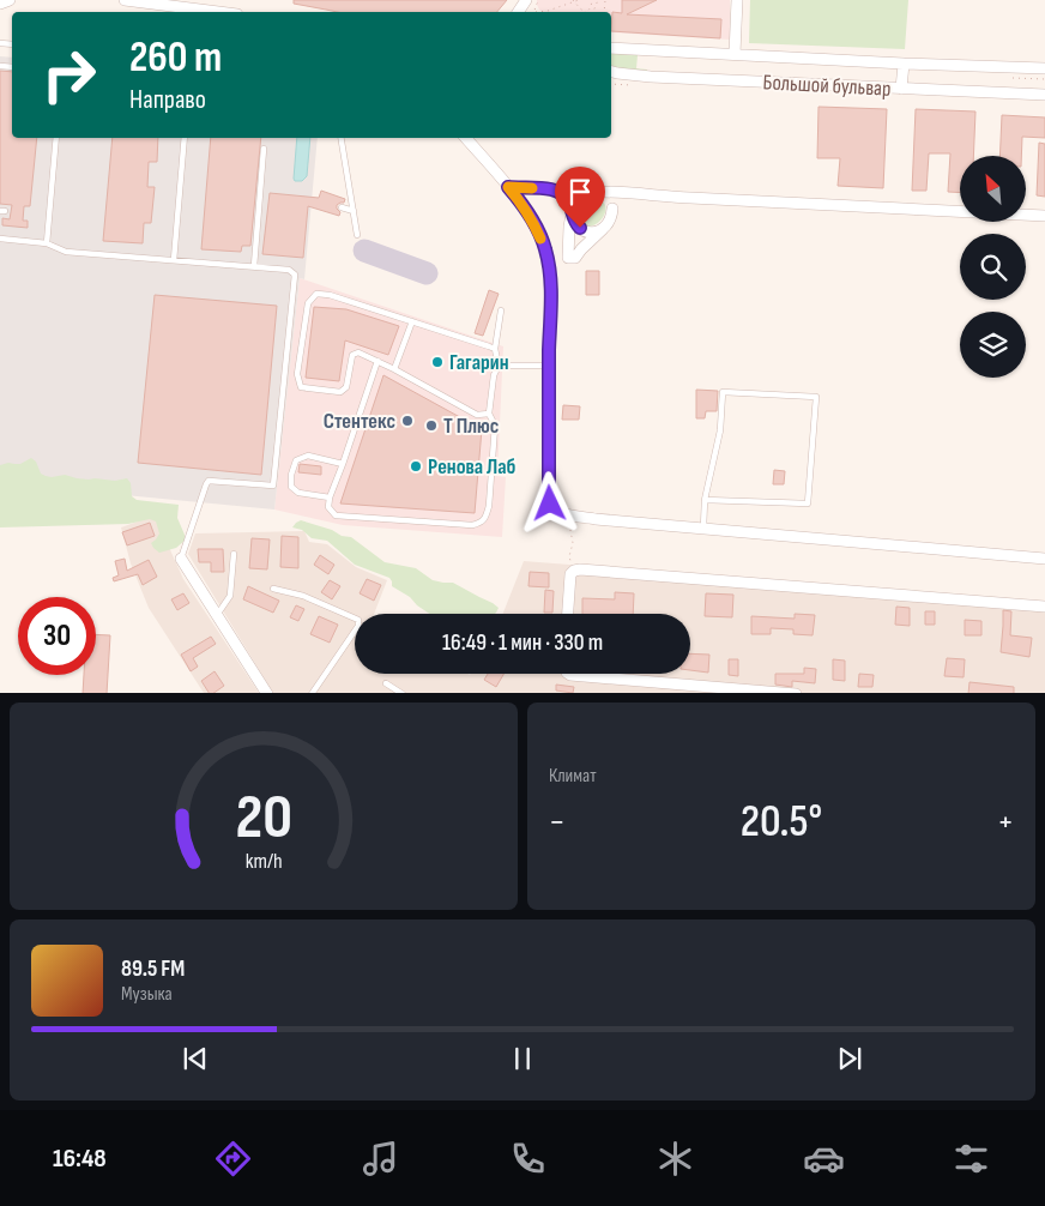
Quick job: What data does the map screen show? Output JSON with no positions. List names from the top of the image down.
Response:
{
  "streets": {
    "street": ["Большой бульвар"]
  },
  "places": [
    "Гагарин",
    "Стентекс",
    "Т Плюс",
    "Ренова Лаб"
  ],
  "north": "top left",
  "page": {
    "turn": ["260 m", "Направо"],
    "limit": "30",
    "trip": "16:49 · 1 мин · 330 m",
    "tile": "Климат",
    "heat": ["−", "20.5°", "+"],
    "song": ["89.5 FM", "Музыка"],
    "tabs": "16:48",
    "gauge": ["20", "km/h"]
  }
}
